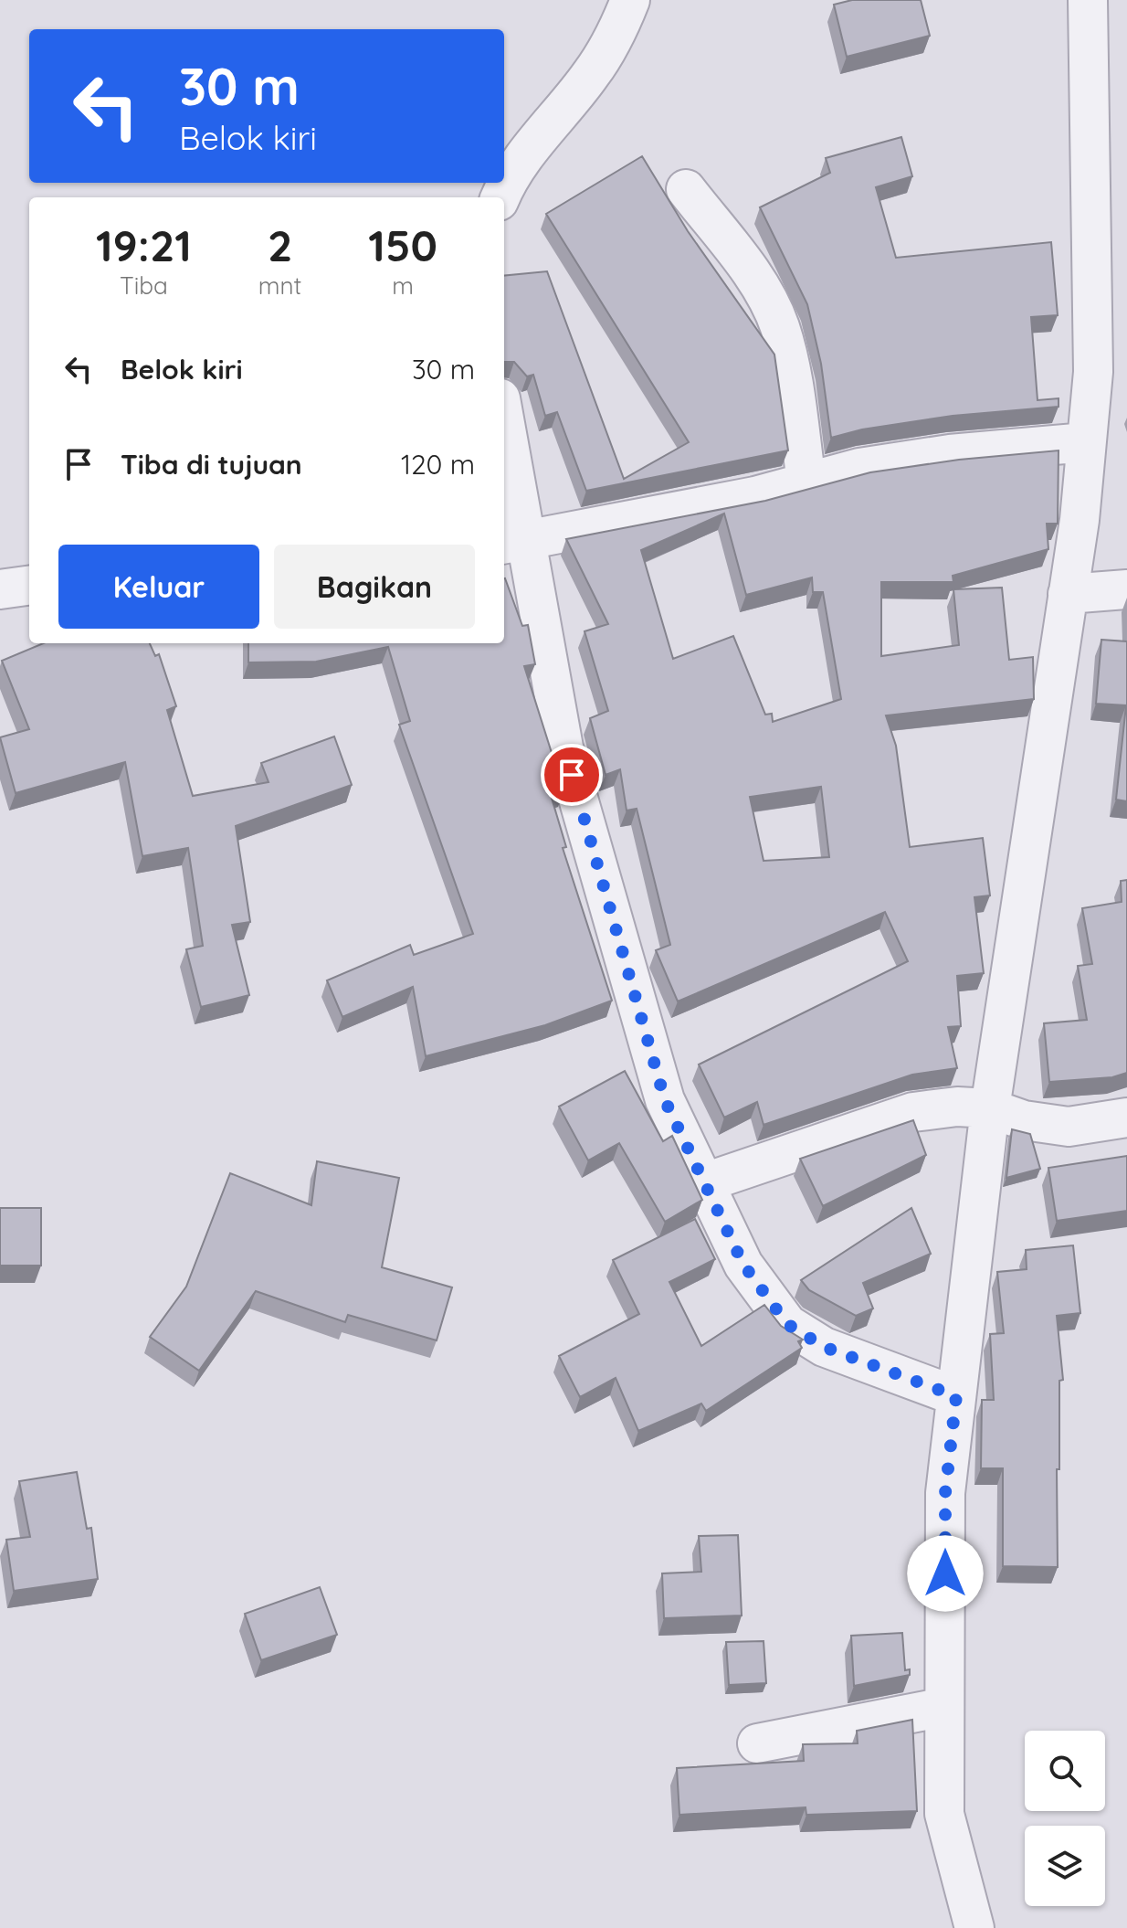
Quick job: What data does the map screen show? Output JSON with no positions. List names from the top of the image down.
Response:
{
  "page": {
    "turn": ["30 m", "Belok kiri"],
    "eta": [
      "19:21",
      "Tiba",
      "2",
      "mnt",
      "150",
      "m"
    ],
    "list": [
      {
        "name": "Belok kiri",
        "value": "30 m"
      },
      {
        "name": "Tiba di tujuan",
        "value": "120 m"
      }
    ],
    "buttons": ["Keluar", "Bagikan"]
  }
}
